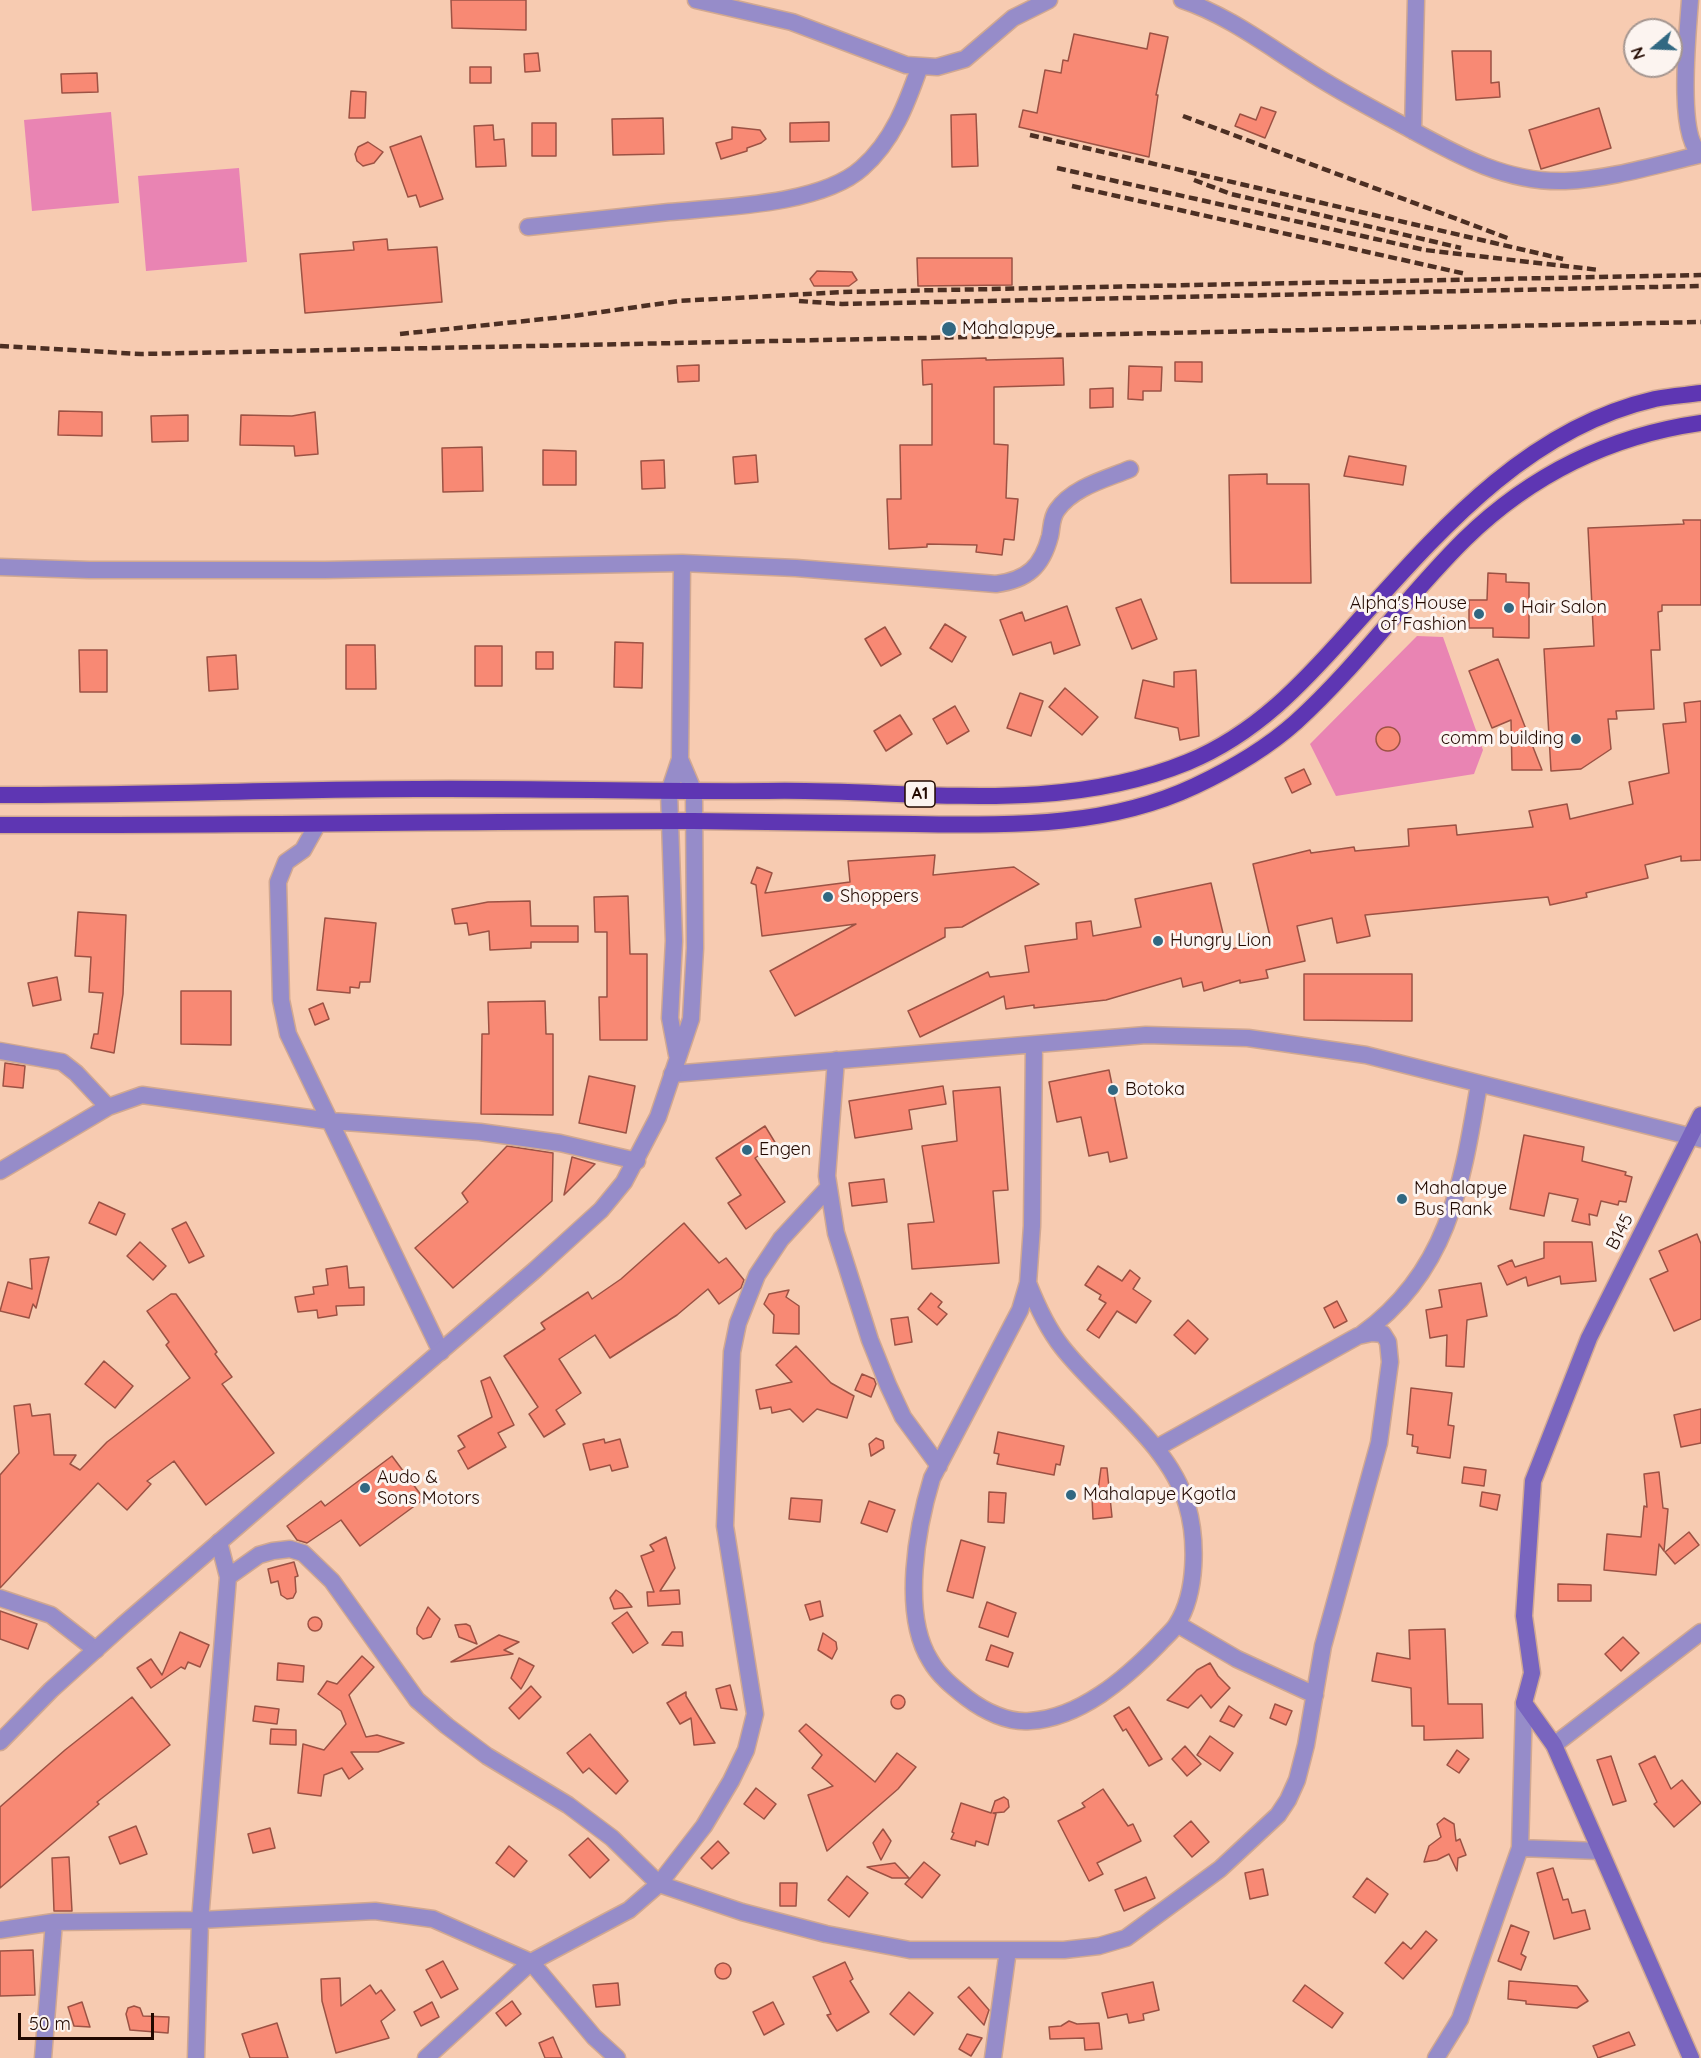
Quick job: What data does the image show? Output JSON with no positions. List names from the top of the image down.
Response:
{
  "streets": {
    "highway": ["A1"],
    "main road": ["B145"]
  },
  "places": [
    "Mahalapye",
    "Hair Salon",
    "Alpha's House of Fashion",
    "comm building",
    "Shoppers",
    "Hungry Lion",
    "Botoka",
    "Engen",
    "Mahalapye Bus Rank",
    "Audo & Sons Motors",
    "Mahalapye Kgotla"
  ],
  "scale_bar": "50 m",
  "north": "left"
}
